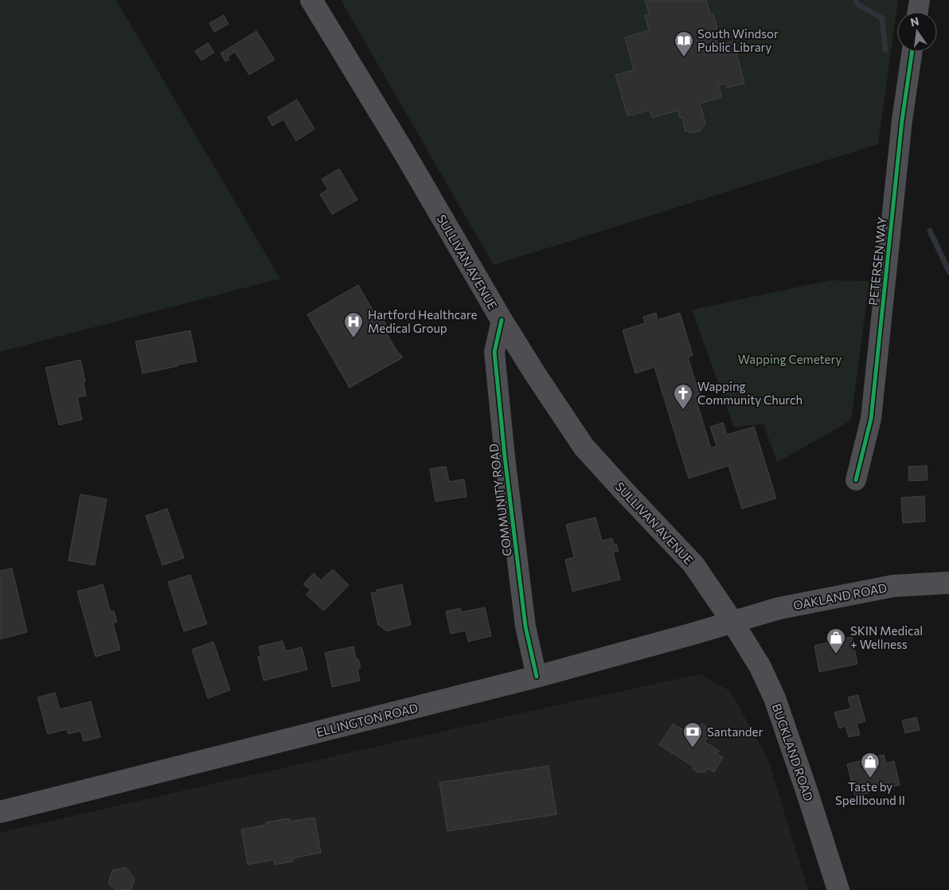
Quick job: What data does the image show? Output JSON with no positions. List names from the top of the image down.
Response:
{
  "streets": {
    "main road": [
      "SULLIVAN AVENUE",
      "OAKLAND ROAD",
      "ELLINGTON ROAD",
      "BUCKLAND ROAD"
    ],
    "street": ["PETERSEN WAY", "COMMUNITY ROAD"]
  },
  "crossings": [
    ["SULLIVAN AVENUE", "COMMUNITY ROAD"],
    ["SULLIVAN AVENUE", "OAKLAND ROAD"],
    ["SULLIVAN AVENUE", "ELLINGTON ROAD"],
    ["SULLIVAN AVENUE", "BUCKLAND ROAD"],
    ["COMMUNITY ROAD", "ELLINGTON ROAD"],
    ["OAKLAND ROAD", "ELLINGTON ROAD"],
    ["OAKLAND ROAD", "BUCKLAND ROAD"],
    ["ELLINGTON ROAD", "BUCKLAND ROAD"]
  ],
  "parks": ["Wapping Cemetery"],
  "places": {
    "library": ["South Windsor Public Library"],
    "hospital": ["Hartford Healthcare Medical Group"],
    "church": ["Wapping Community Church"],
    "shop": ["SKIN Medical + Wellness", "Taste by Spellbound II"],
    "bank": ["Santander"]
  },
  "north": "top"
}
